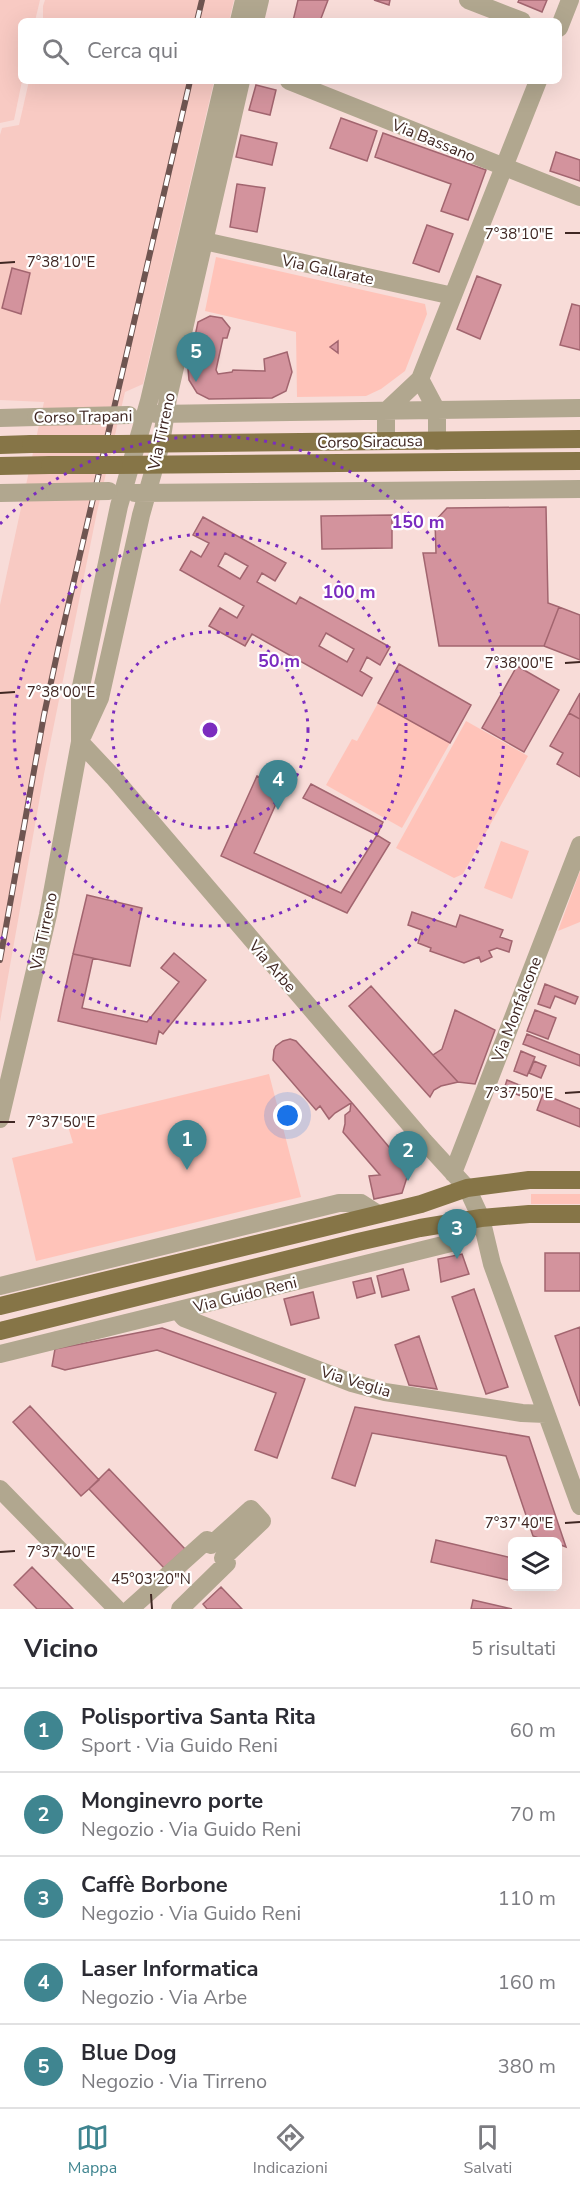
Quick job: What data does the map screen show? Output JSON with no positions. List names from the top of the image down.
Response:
{
  "streets": {
    "main road": ["Corso Trapani", "Corso Siracusa", "Via Guido Reni"],
    "street": [
      "Via Bassano",
      "Via Gallarate",
      "Via Tirreno",
      "Via Arbe",
      "Via Monfalcone",
      "Via Veglia"
    ]
  },
  "crossings": [
    ["Via Gallarate", "Via Tirreno"],
    ["Corso Trapani", "Via Tirreno"],
    ["Corso Trapani", "Corso Siracusa"],
    ["Via Tirreno", "Corso Siracusa"],
    ["Via Tirreno", "Via Arbe"],
    ["Via Arbe", "Via Monfalcone"],
    ["Via Guido Reni", "Via Veglia"]
  ],
  "page": {
    "search": "Cerca qui",
    "pins": [
      "5",
      "4",
      "1",
      "2",
      "3"
    ],
    "heading": ["Vicino", "5 risultati"],
    "list": [
      {
        "mark": "1",
        "name": "Polisportiva Santa Rita",
        "note": "Sport · Via Guido Reni",
        "value": "60 m"
      },
      {
        "mark": "2",
        "name": "Monginevro porte",
        "note": "Negozio · Via Guido Reni",
        "value": "70 m"
      },
      {
        "mark": "3",
        "name": "Caffè Borbone",
        "note": "Negozio · Via Guido Reni",
        "value": "110 m"
      },
      {
        "mark": "4",
        "name": "Laser Informatica",
        "note": "Negozio · Via Arbe",
        "value": "160 m"
      },
      {
        "mark": "5",
        "name": "Blue Dog",
        "note": "Negozio · Via Tirreno",
        "value": "380 m"
      }
    ],
    "nav": ["Mappa", "Indicazioni", "Salvati"]
  },
  "coordinates": [
    "7°38'10\"E",
    "7°38'00\"E",
    "7°37'50\"E",
    "7°37'40\"E",
    "45°03'20\"N"
  ],
  "rings": ["150 m", "100 m", "50 m"]
}
